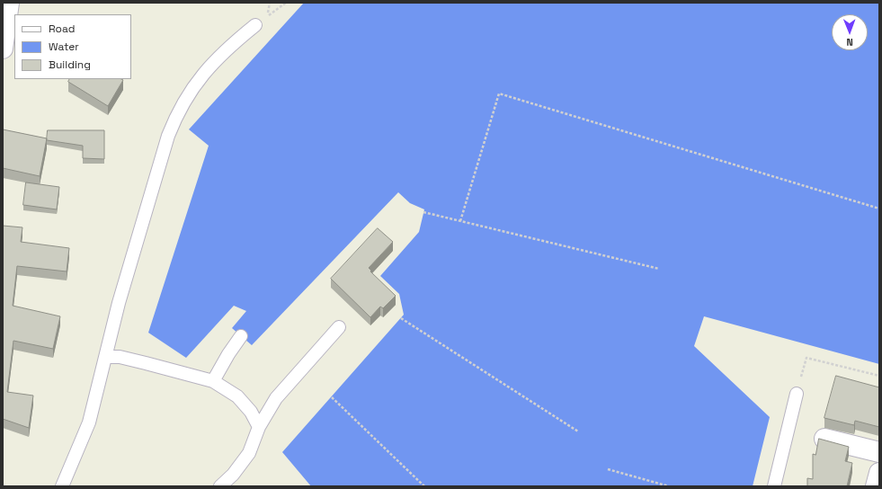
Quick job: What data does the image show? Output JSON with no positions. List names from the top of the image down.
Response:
{
  "legend": ["Road", "Water", "Building"],
  "north": "bottom"
}
